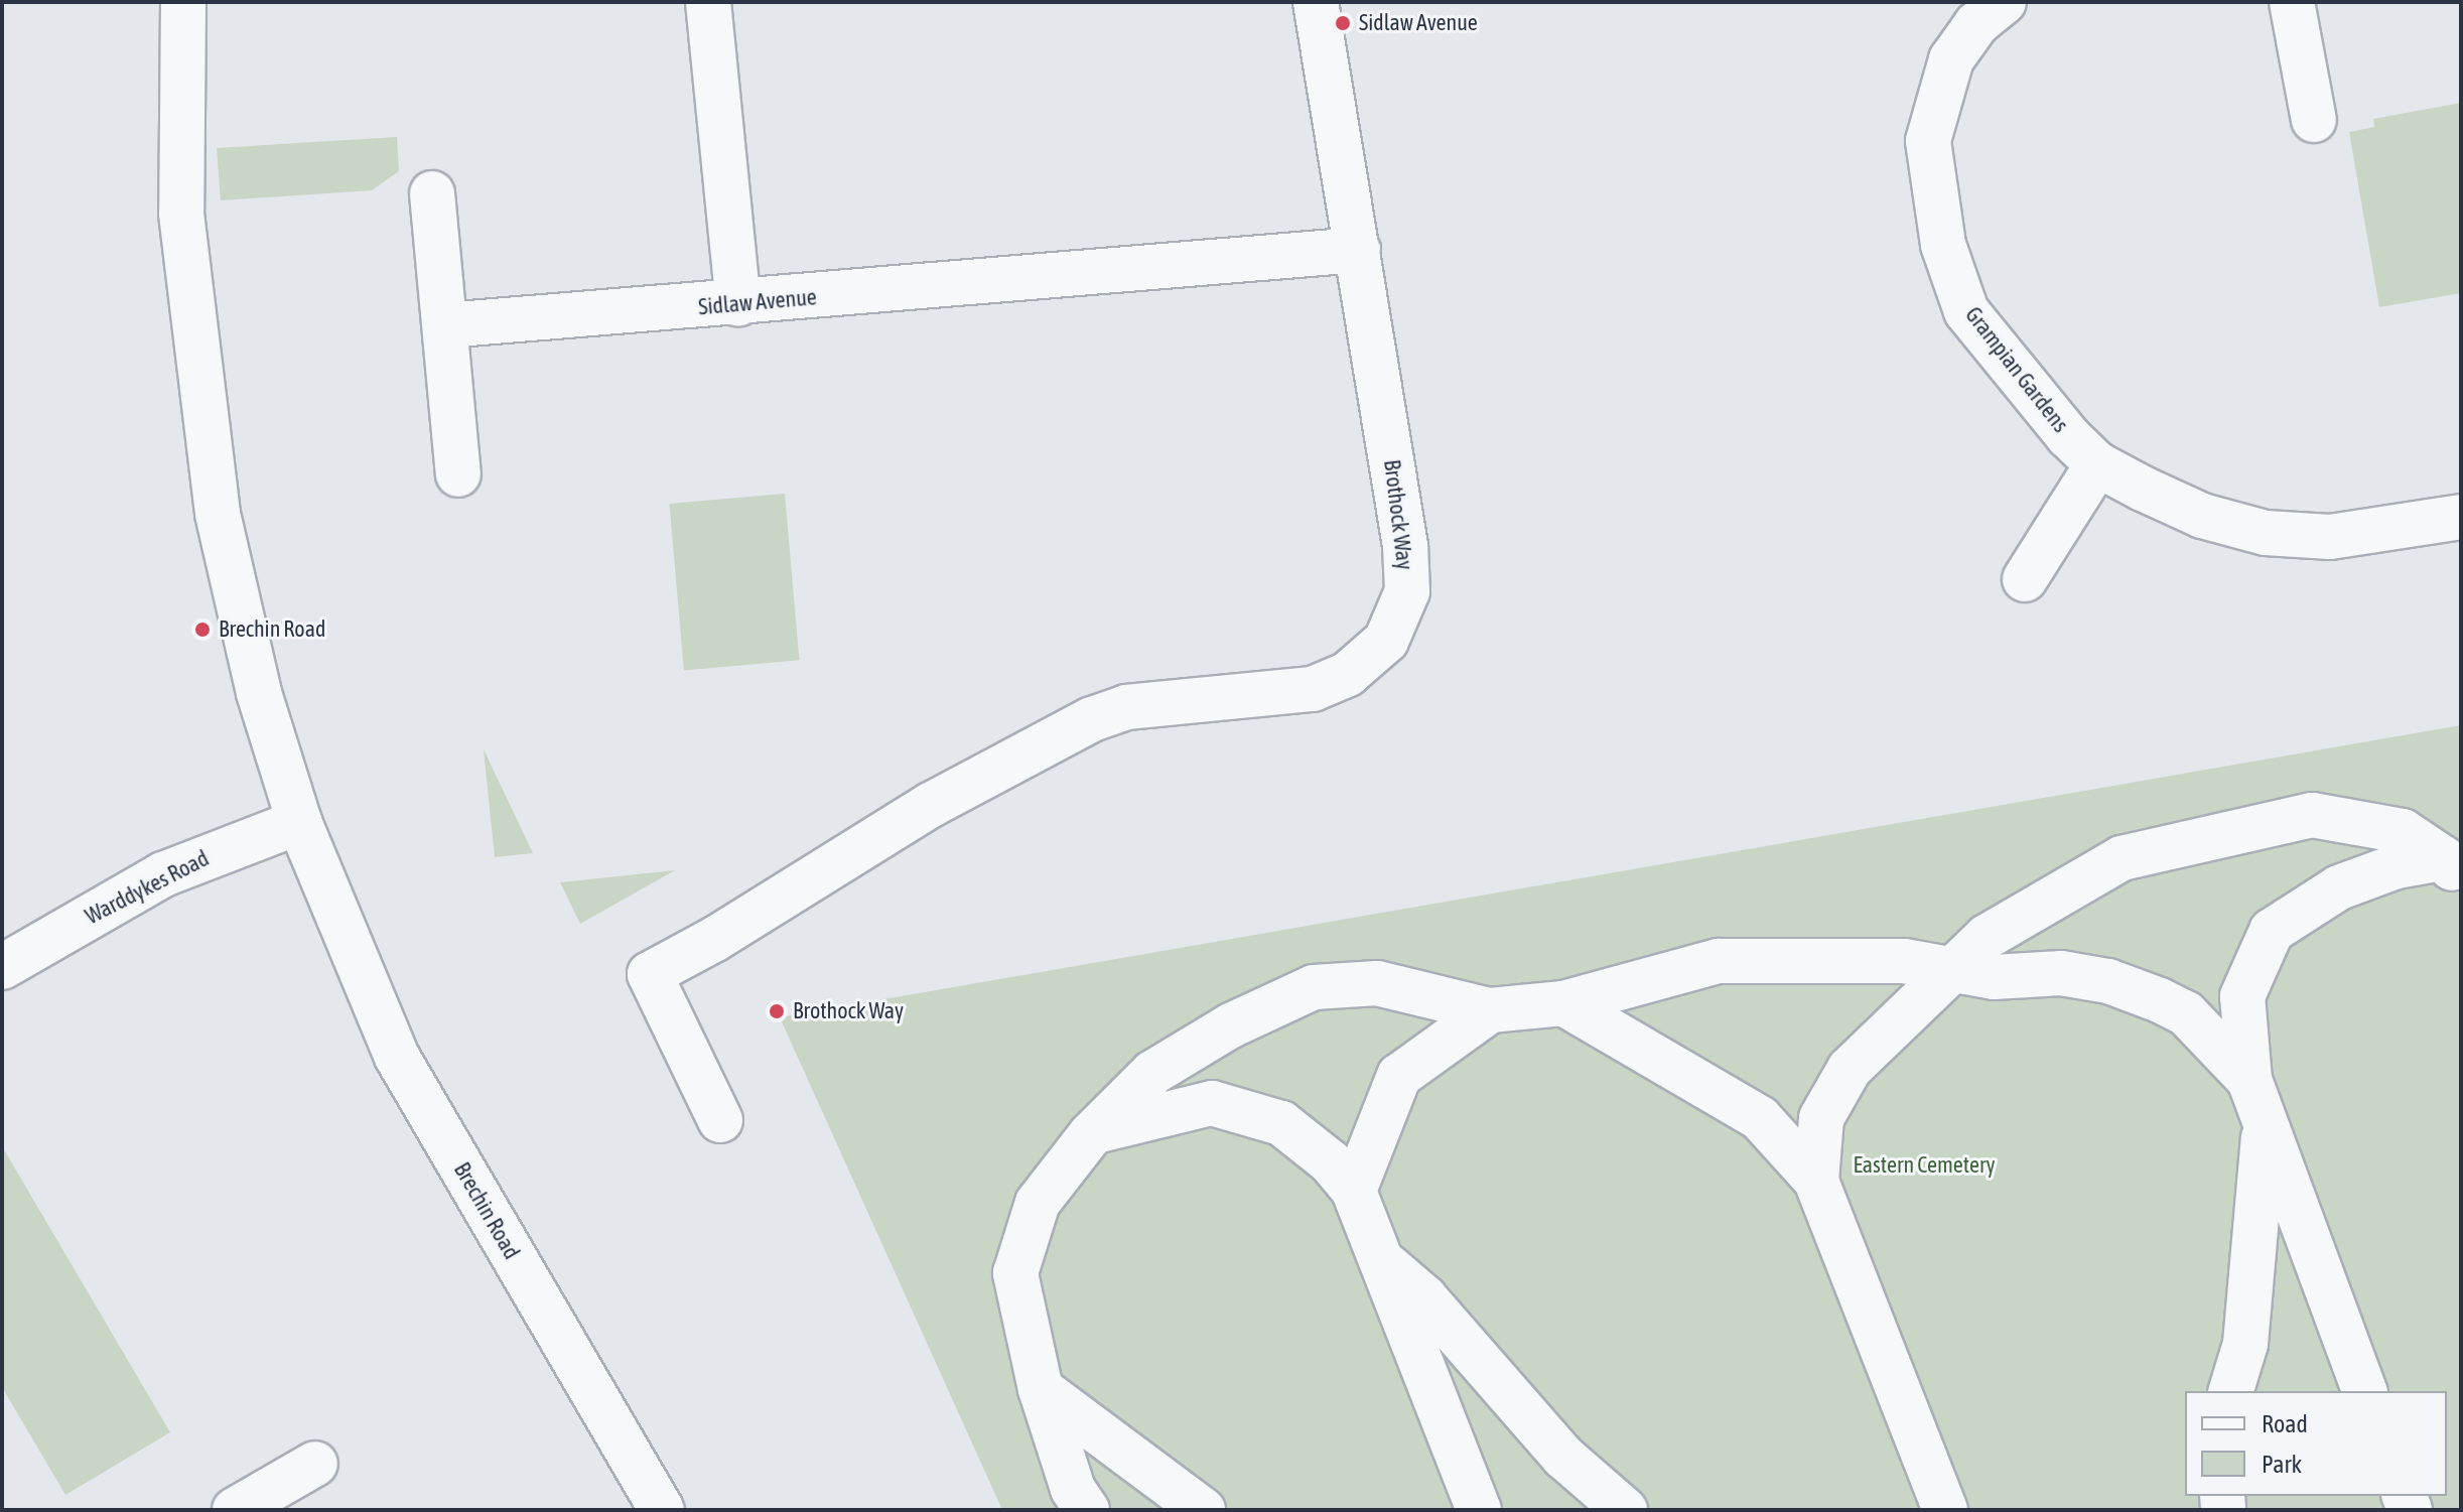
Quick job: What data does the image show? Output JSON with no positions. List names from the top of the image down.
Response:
{
  "streets": {
    "street": [
      "Sidlaw Avenue",
      "Grampian Gardens",
      "Brothock Way",
      "Warddykes Road",
      "Brechin Road"
    ]
  },
  "crossings": [
    ["Sidlaw Avenue", "Brothock Way"],
    ["Warddykes Road", "Brechin Road"]
  ],
  "parks": ["Eastern Cemetery"],
  "places": ["Sidlaw Avenue", "Brechin Road", "Brothock Way"],
  "legend": ["Road", "Park"]
}
